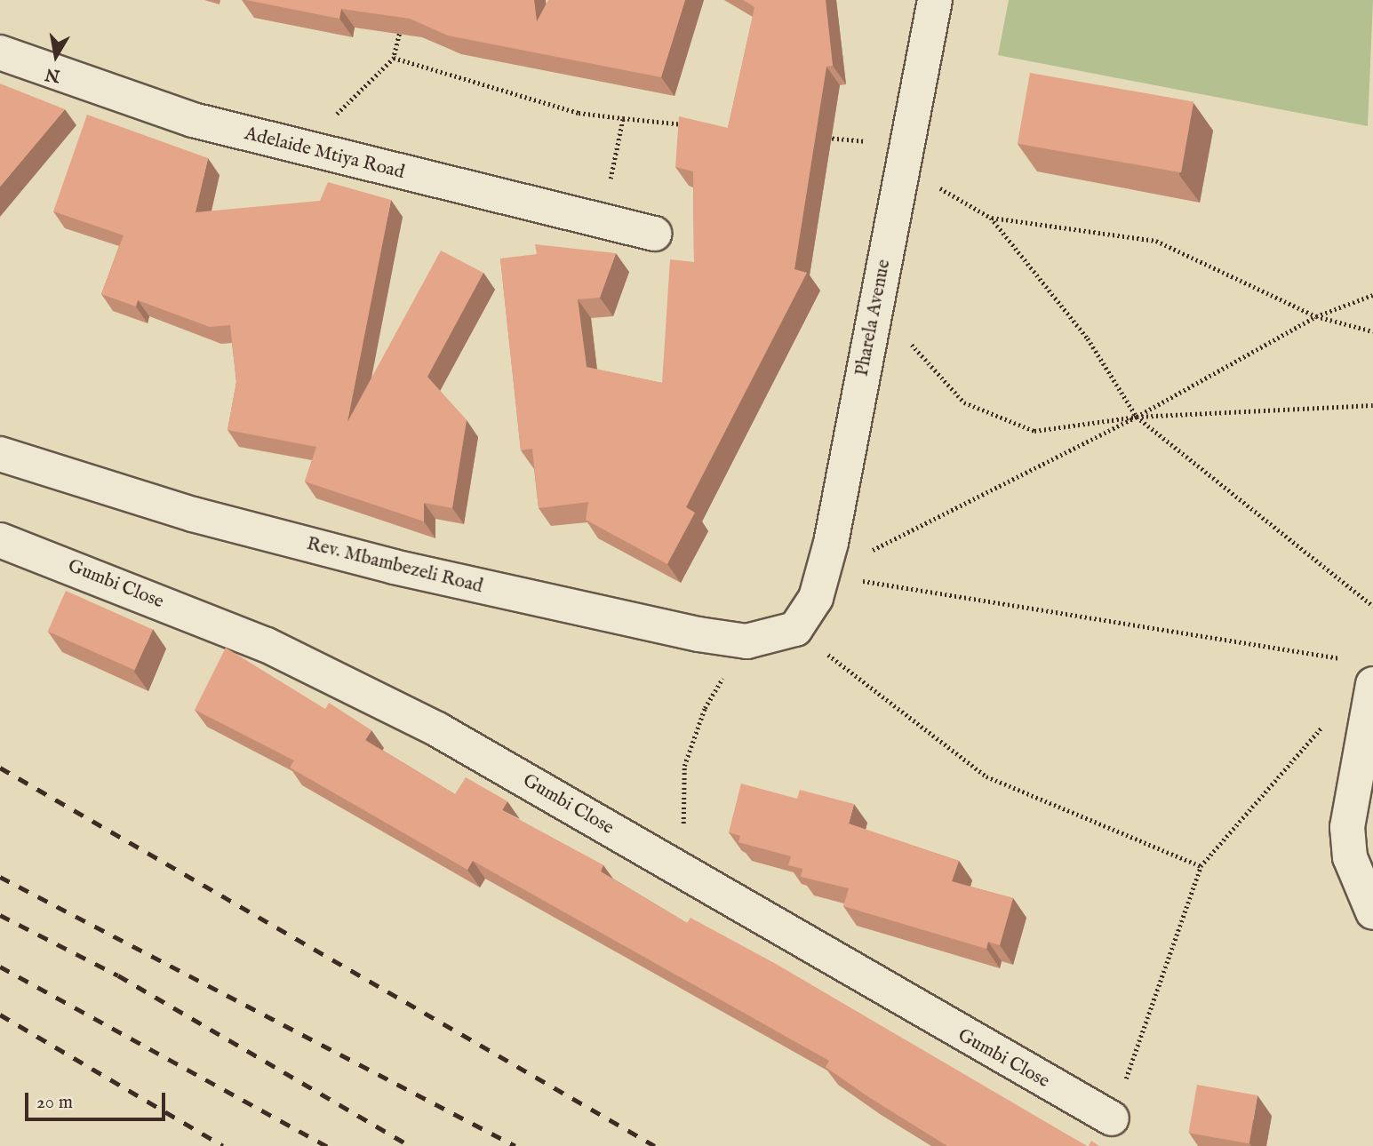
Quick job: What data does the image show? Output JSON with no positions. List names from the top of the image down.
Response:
{
  "streets": {
    "street": [
      "Adelaide Mtiya Road",
      "Pharela Avenue",
      "Rev. Mbambezeli Road",
      "Gumbi Close"
    ]
  },
  "crossings": [
    ["Pharela Avenue", "Rev. Mbambezeli Road"]
  ],
  "scale_bar": "20 m",
  "north": "bottom"
}
